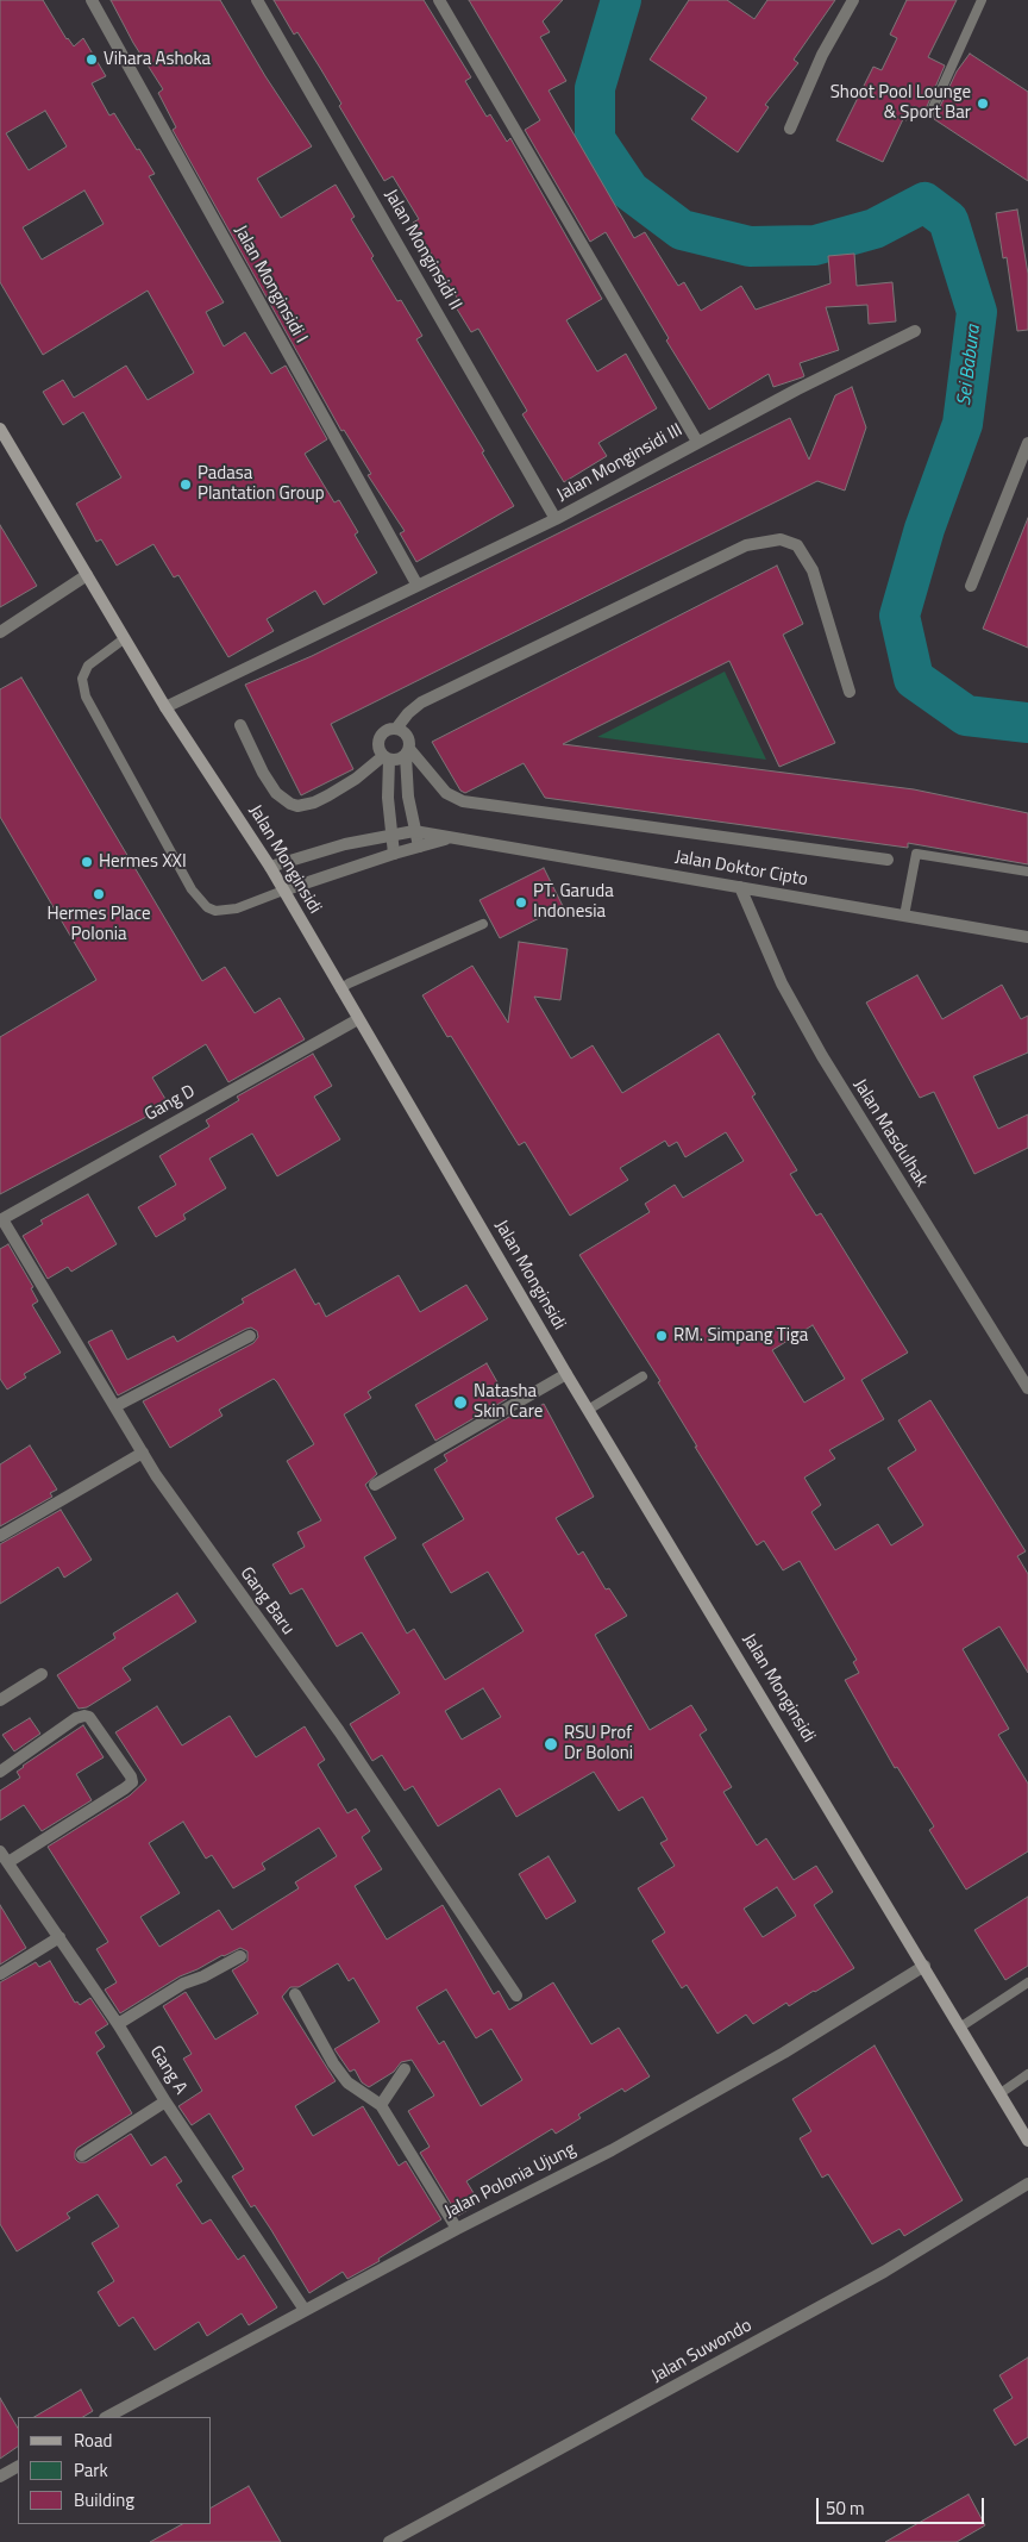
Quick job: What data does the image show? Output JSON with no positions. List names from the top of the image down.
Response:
{
  "streets": {
    "main road": ["Jalan Monginsidi"],
    "street": [
      "Jalan Monginsidi II",
      "Jalan Monginsidi I",
      "Jalan Monginsidi III",
      "Jalan Doktor Cipto",
      "Gang D",
      "Jalan Masdulhak",
      "Gang Baru",
      "Gang A",
      "Jalan Polonia Ujung",
      "Jalan Suwondo"
    ]
  },
  "crossings": [
    ["Jalan Monginsidi II", "Jalan Monginsidi III"],
    ["Jalan Monginsidi I", "Jalan Monginsidi III"],
    ["Jalan Monginsidi III", "Jalan Monginsidi"],
    ["Jalan Monginsidi", "Jalan Doktor Cipto"],
    ["Jalan Monginsidi", "Gang D"],
    ["Jalan Monginsidi", "Jalan Polonia Ujung"],
    ["Jalan Doktor Cipto", "Jalan Masdulhak"],
    ["Gang D", "Gang Baru"],
    ["Gang A", "Jalan Polonia Ujung"]
  ],
  "water": ["Sei Babura"],
  "places": [
    "Vihara Ashoka",
    "Shoot Pool Lounge & Sport Bar",
    "Padasa Plantation Group",
    "Hermes XXI",
    "Hermes Place Polonia",
    "PT. Garuda Indonesia",
    "RM. Simpang Tiga",
    "Natasha Skin Care",
    "RSU Prof Dr Boloni"
  ],
  "legend": ["Road", "Park", "Building"],
  "scale_bar": "50 m"
}
